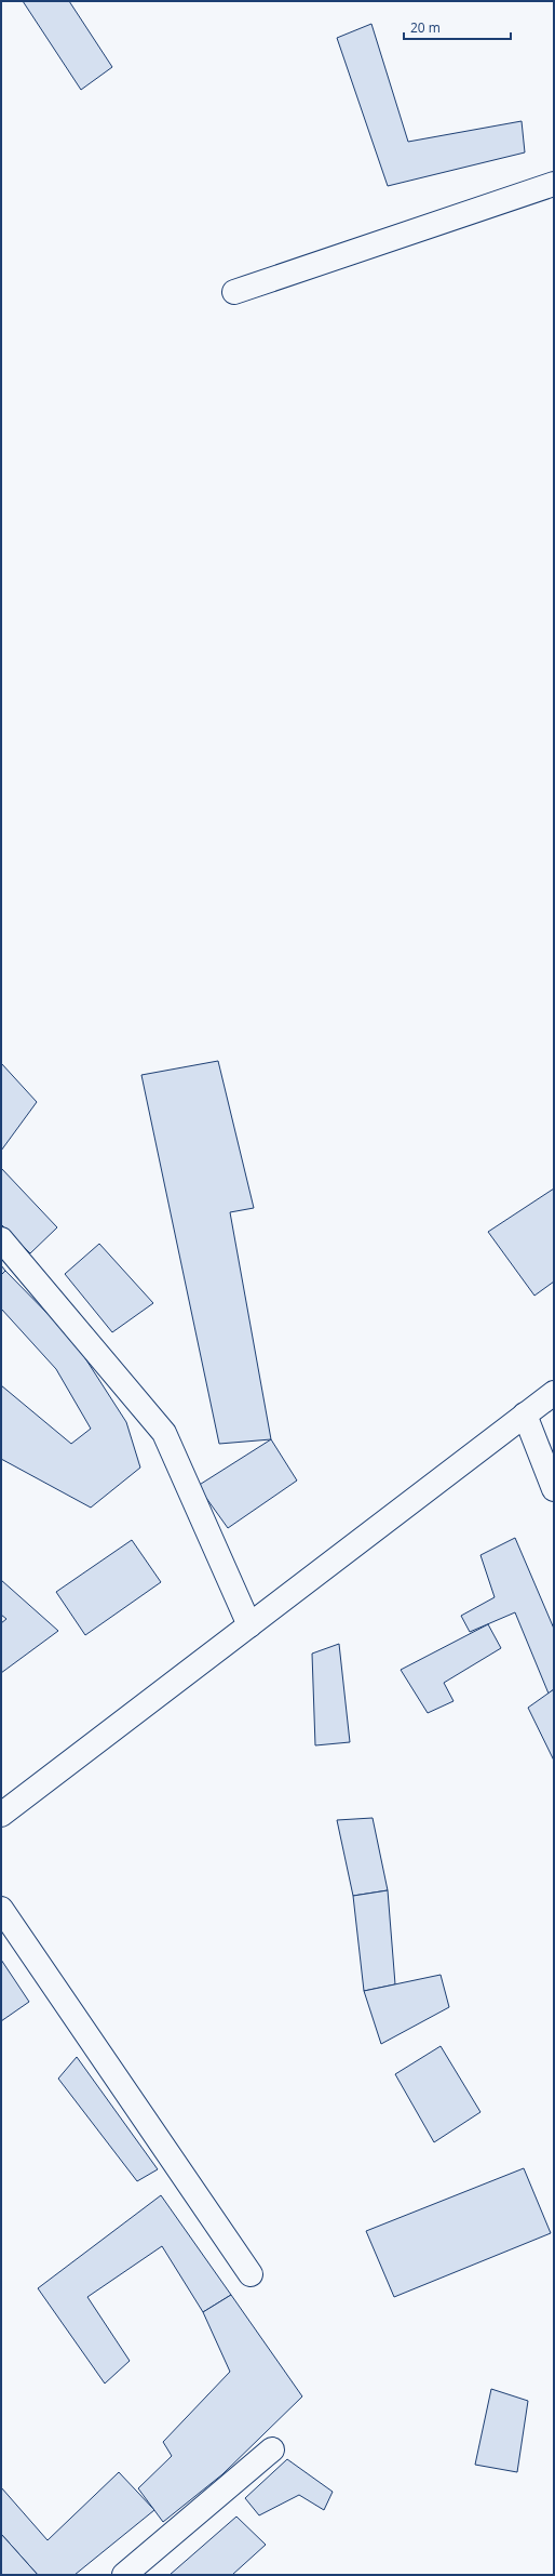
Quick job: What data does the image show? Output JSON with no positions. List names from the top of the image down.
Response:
{
  "scale_bar": "20 m"
}
